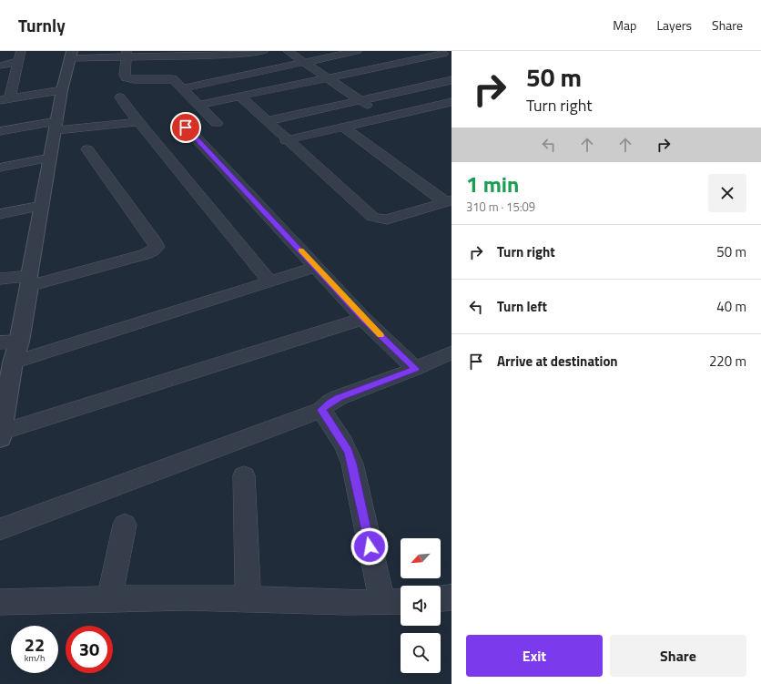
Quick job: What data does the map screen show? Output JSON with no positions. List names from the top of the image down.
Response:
{
  "north": "bottom left",
  "page": {
    "header": "Turnly",
    "nav": ["Map", "Layers", "Share"],
    "turn": ["50 m", "Turn right"],
    "heading": ["1 min", "310 m · 15:09"],
    "list": [
      {
        "name": "Turn right",
        "value": "50 m"
      },
      {
        "name": "Turn left",
        "value": "40 m"
      },
      {
        "name": "Arrive at destination",
        "value": "220 m"
      }
    ],
    "speed": "22 km/h",
    "limit": "30",
    "buttons": ["Exit", "Share"]
  }
}
